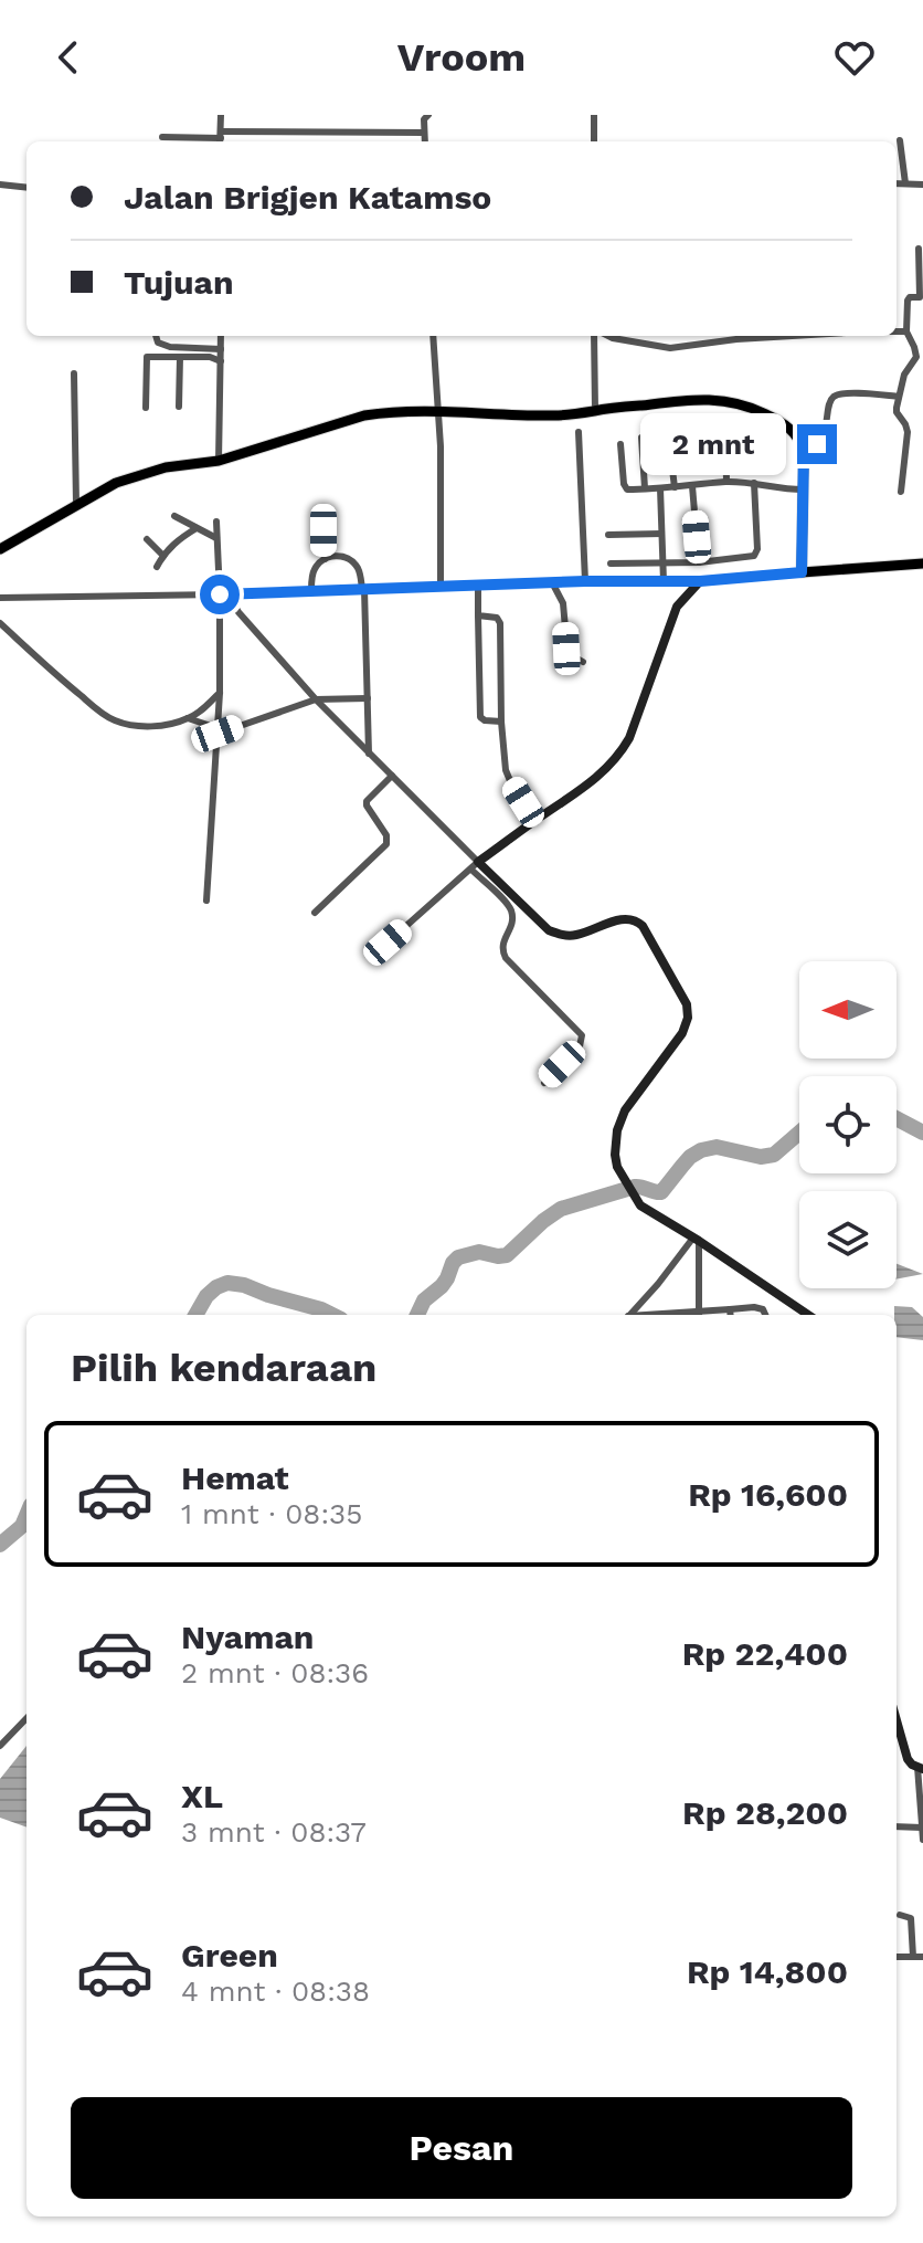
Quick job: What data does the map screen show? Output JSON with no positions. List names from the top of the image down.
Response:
{
  "north": "left",
  "page": {
    "header": "Vroom",
    "banner": ["Jalan Brigjen Katamso", "Tujuan"],
    "bubble": "2 mnt",
    "heading": "Pilih kendaraan",
    "list": [
      {
        "name": "Hemat",
        "note": "1 mnt · 08:35",
        "value": "Rp 16,600"
      },
      {
        "name": "Nyaman",
        "note": "2 mnt · 08:36",
        "value": "Rp 22,400"
      },
      {
        "name": "XL",
        "note": "3 mnt · 08:37",
        "value": "Rp 28,200"
      },
      {
        "name": "Green",
        "note": "4 mnt · 08:38",
        "value": "Rp 14,800"
      }
    ],
    "buttons": "Pesan"
  }
}
